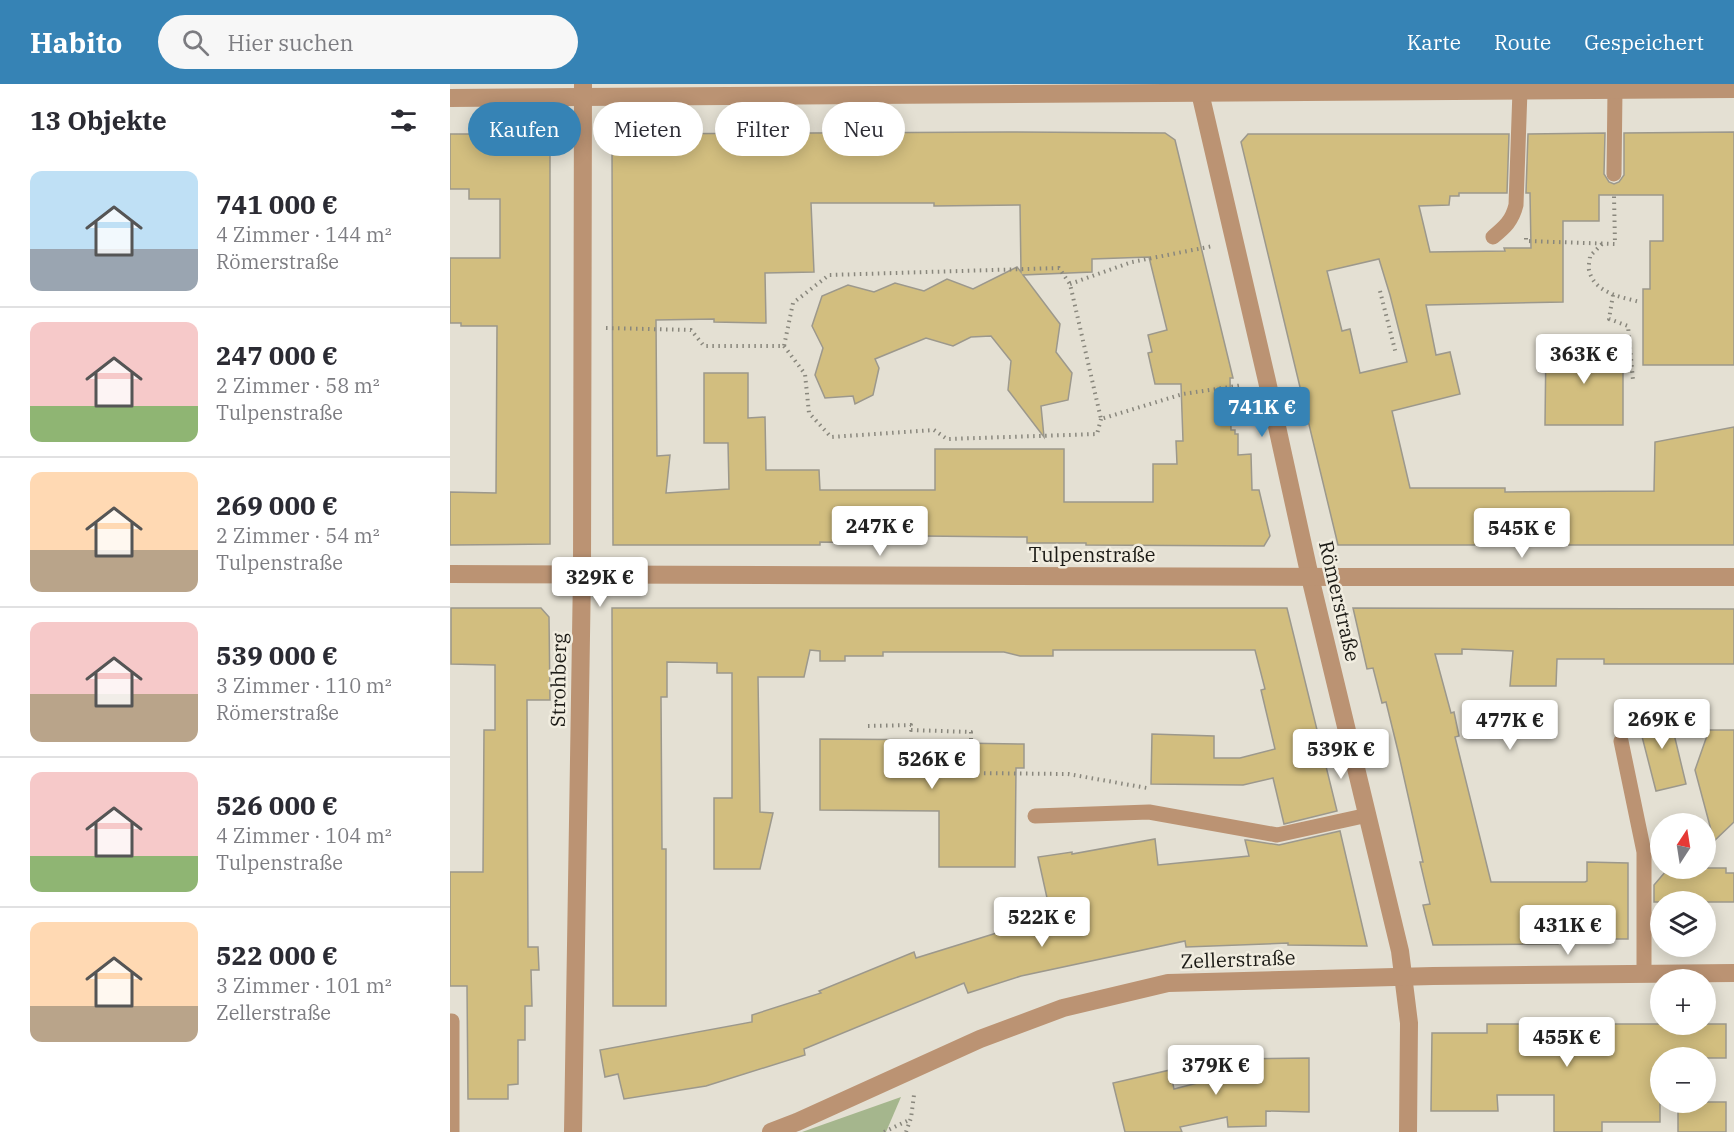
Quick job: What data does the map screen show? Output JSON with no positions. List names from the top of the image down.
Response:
{
  "streets": {
    "street": [
      "Tulpenstraße",
      "Römerstraße",
      "Strohberg",
      "Zellerstraße"
    ]
  },
  "crossings": [
    ["Tulpenstraße", "Römerstraße"],
    ["Tulpenstraße", "Strohberg"],
    ["Römerstraße", "Zellerstraße"]
  ],
  "north": "top",
  "page": {
    "header": "Habito",
    "search": "Hier suchen",
    "nav": ["Karte", "Route", "Gespeichert"],
    "heading": "13 Objekte",
    "chip": [
      "Kaufen",
      "Mieten",
      "Filter",
      "Neu"
    ],
    "list": [
      {
        "name": "741 000 €",
        "note": "4 Zimmer · 144 m² · Römerstraße"
      },
      {
        "name": "247 000 €",
        "note": "2 Zimmer · 58 m² · Tulpenstraße"
      },
      {
        "name": "269 000 €",
        "note": "2 Zimmer · 54 m² · Tulpenstraße"
      },
      {
        "name": "539 000 €",
        "note": "3 Zimmer · 110 m² · Römerstraße"
      },
      {
        "name": "526 000 €",
        "note": "4 Zimmer · 104 m² · Tulpenstraße"
      },
      {
        "name": "522 000 €",
        "note": "3 Zimmer · 101 m² · Zellerstraße"
      }
    ],
    "price": [
      "363K €",
      "741K €",
      "247K €",
      "545K €",
      "329K €",
      "269K €",
      "477K €",
      "539K €",
      "526K €",
      "522K €",
      "431K €",
      "455K €",
      "379K €"
    ],
    "map_buttons": ["+", "−"]
  }
}
